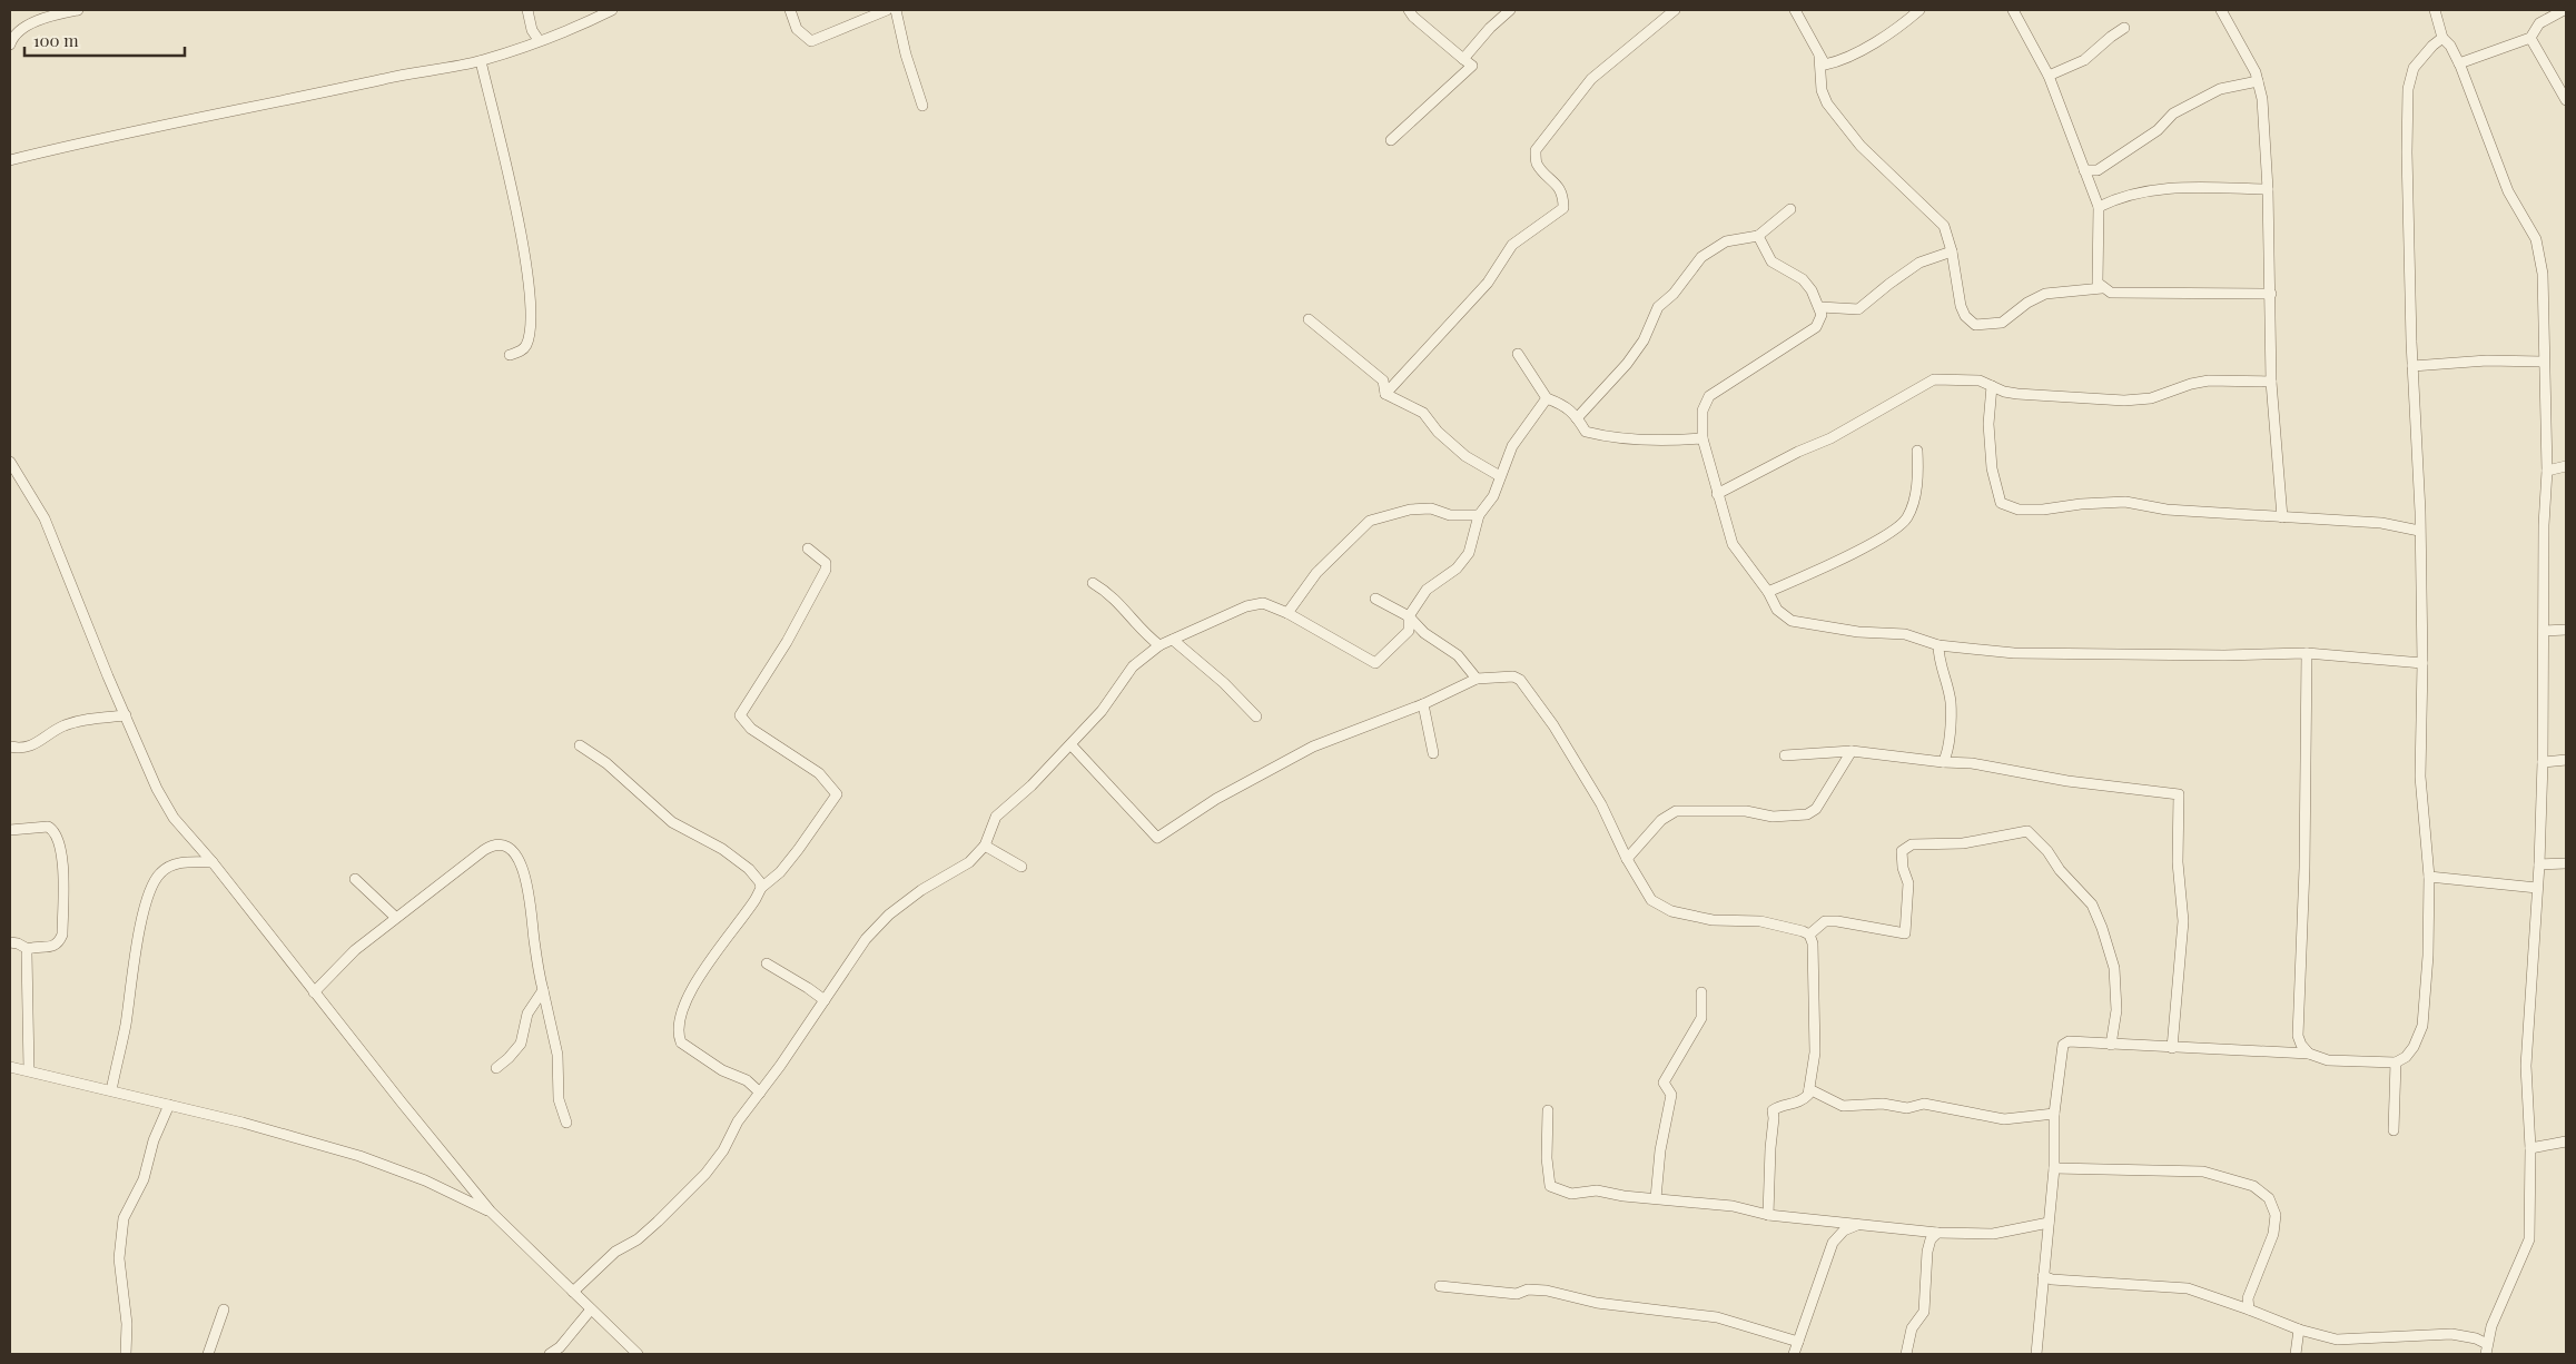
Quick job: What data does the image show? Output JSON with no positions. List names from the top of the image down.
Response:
{
  "scale_bar": "100 m"
}
